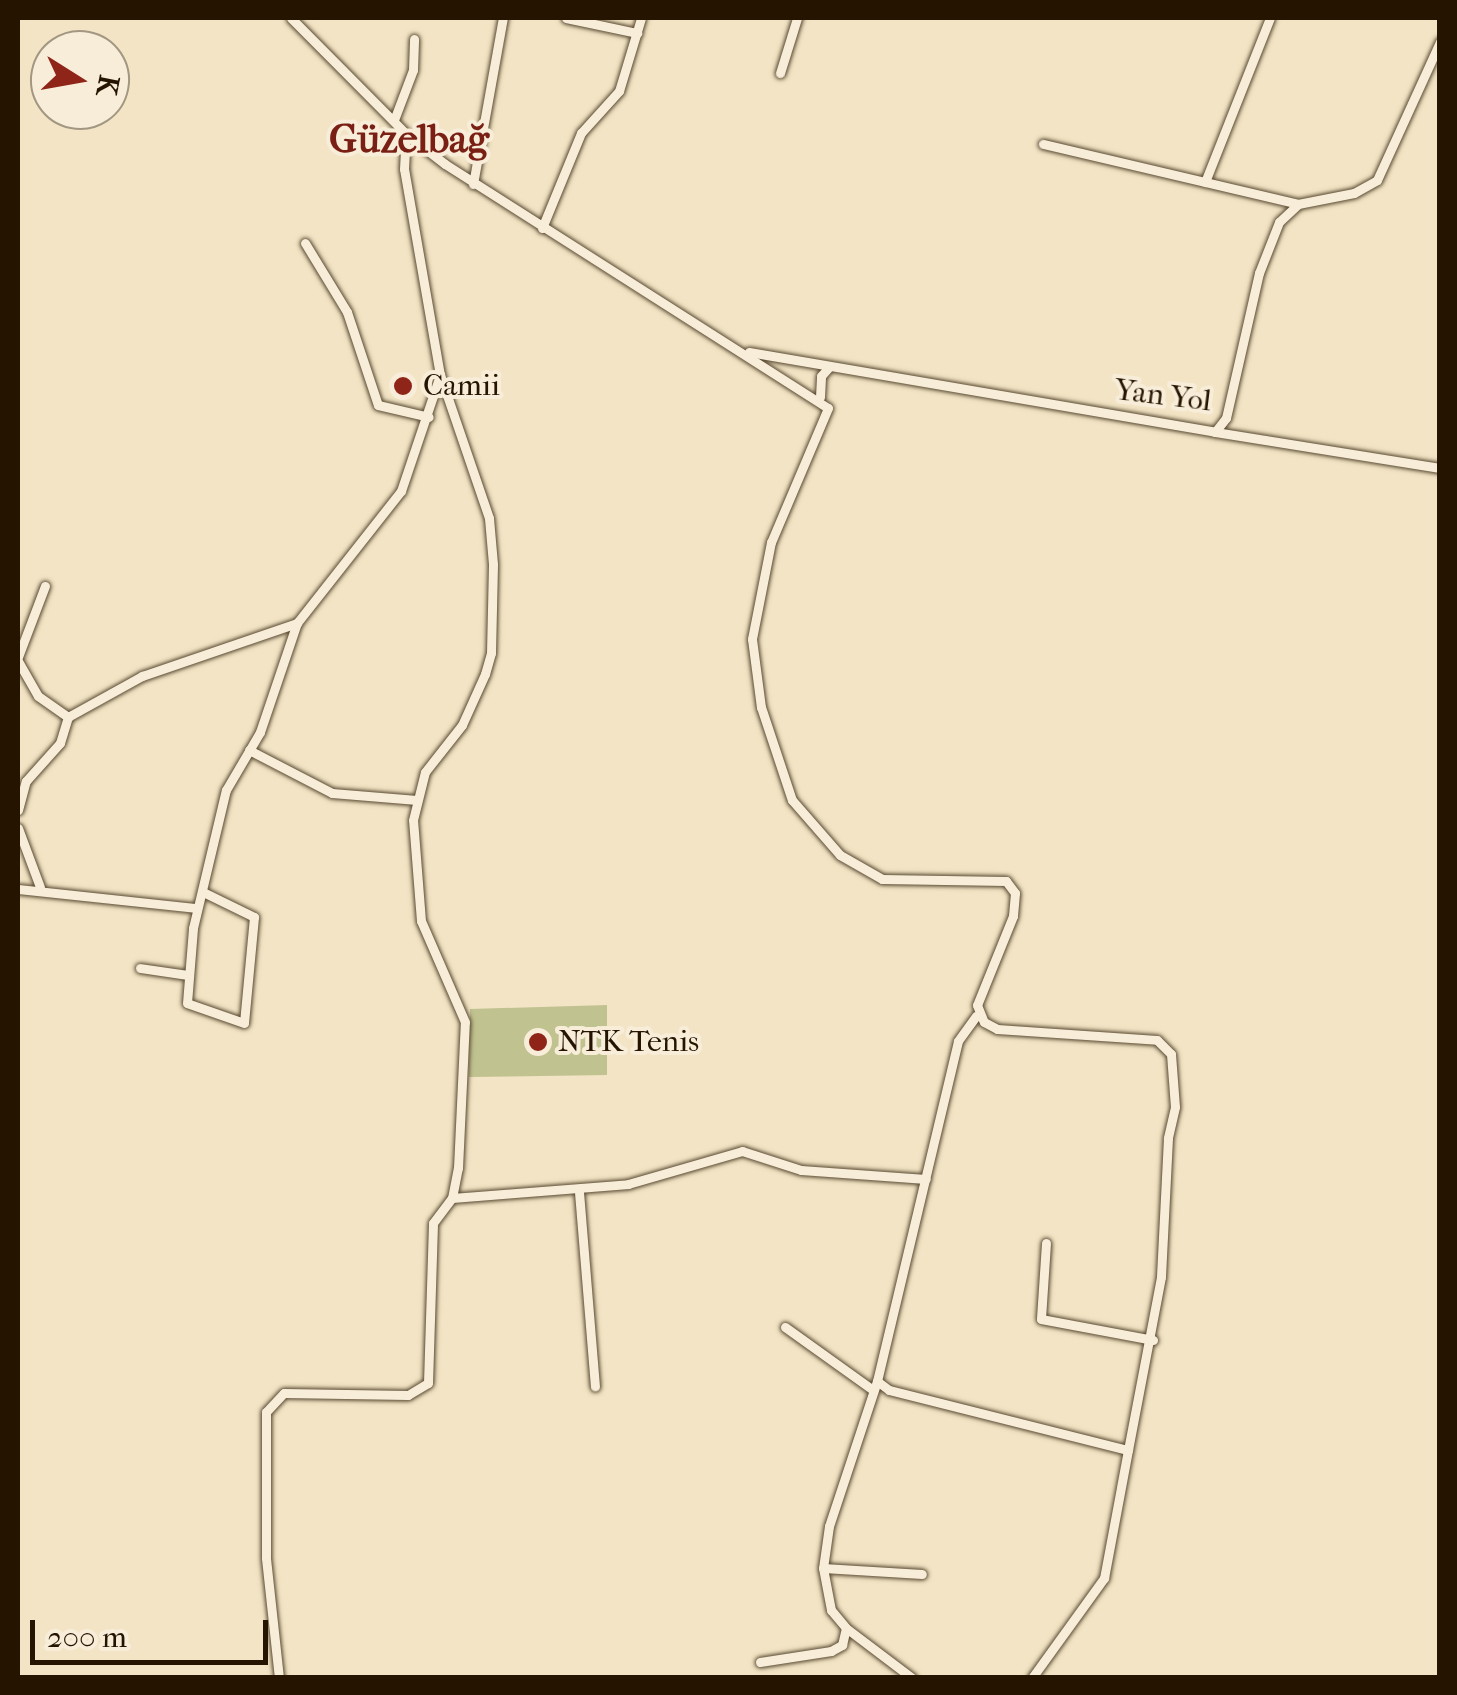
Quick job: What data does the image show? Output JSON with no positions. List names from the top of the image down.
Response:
{
  "streets": {
    "street": ["Yan Yol"]
  },
  "districts": ["Güzelbağ"],
  "places": ["Camii", "NTK Tenis"],
  "scale_bar": "200 m",
  "north": "right"
}
